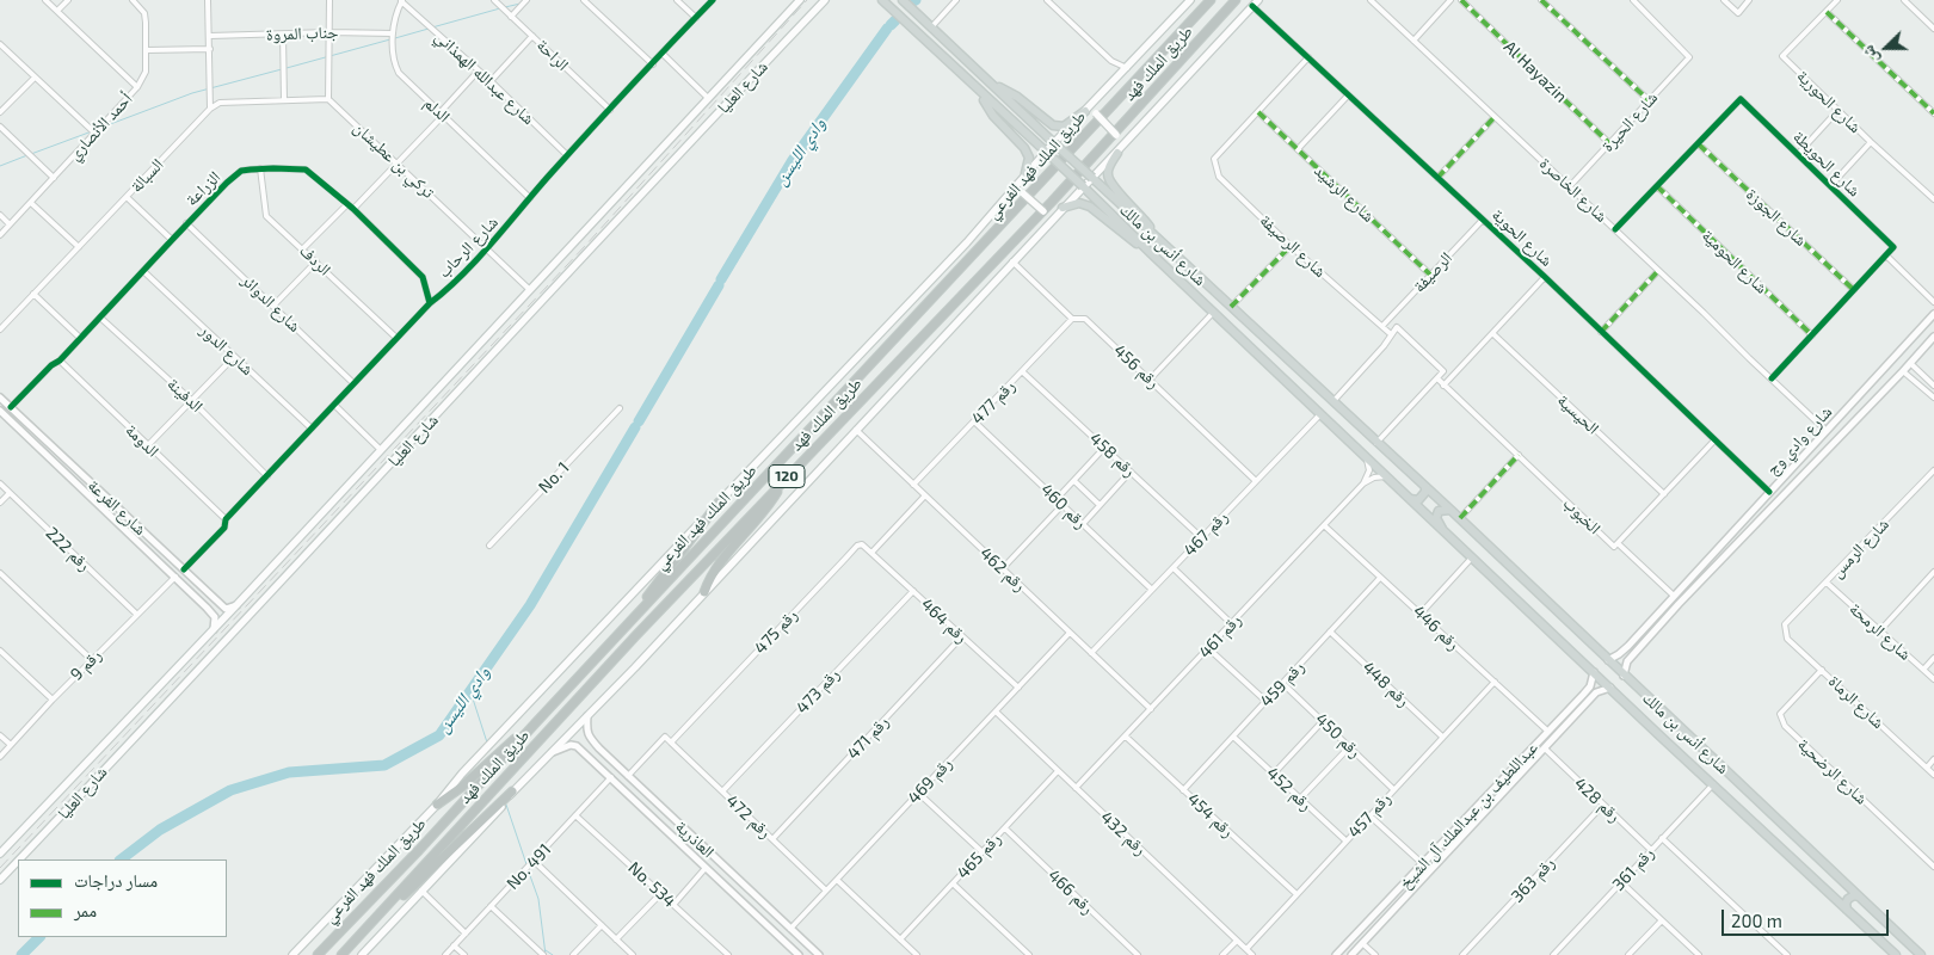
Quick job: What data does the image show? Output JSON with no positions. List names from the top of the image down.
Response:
{
  "streets": {
    "highway": ["طريق الملك فهد", "120"],
    "main road": ["شارع العليا", "طريق الملك فهد الفرعي", "شارع أنس بن مالك"],
    "street": [
      "جناب المروة",
      "الراحة",
      "Al Hayazin",
      "شارع عبدالله الهمذاني",
      "شارع الحورية",
      "الدلم",
      "شارع الحيرة",
      "أحمد الأنصاري",
      "تركي بن عطيشان",
      "شارع الحويطة",
      "السبالة",
      "الزراعة",
      "شارع الخاصرة",
      "شارع الرشيد",
      "شارع الجوزة",
      "شارع الحوية",
      "شارع الرصيفة",
      "شارع الرحاب",
      "الردف",
      "شارع الحومية",
      "الرصيفة",
      "شارع الدوائر",
      "شارع الدور",
      "رقم 456",
      "الدفينة",
      "رقم 477",
      "الحيسية",
      "الدومة",
      "شارع وادي وج",
      "رقم 458",
      "No. 1",
      "رقم 460",
      "شارع الفرعة",
      "الخبوب",
      "رقم 467",
      "شارع الرمس",
      "رقم 222",
      "رقم 462",
      "رقم 464",
      "رقم 446",
      "رقم 475",
      "شارع الرمحة",
      "رقم 461",
      "رقم 9",
      "رقم 459",
      "رقم 448",
      "رقم 473",
      "شارع الرماة",
      "رقم 450",
      "رقم 471",
      "شارع الرضحية",
      "رقم 469",
      "رقم 452",
      "رقم 428",
      "رقم 454",
      "رقم 457",
      "عبداللطيف بن عبدالملك آل الشيخ",
      "رقم 472",
      "رقم 432",
      "العاذرية",
      "رقم 465",
      "No. 491",
      "رقم 361",
      "رقم 363",
      "No. 534",
      "رقم 466"
    ]
  },
  "crossings": [
    ["جناب المروة", "الدلم"],
    ["الراحة", "شارع الرحاب"],
    ["Al Hayazin", "شارع الحيرة"],
    ["شارع عبدالله الهمذاني", "الدلم"],
    ["شارع عبدالله الهمذاني", "شارع الرحاب"],
    ["شارع العليا", "تركي بن عطيشان"],
    ["شارع العليا", "شارع الفرعة"],
    ["الدلم", "شارع الرحاب"],
    ["شارع الحيرة", "شارع الخاصرة"],
    ["تركي بن عطيشان", "شارع الرحاب"],
    ["شارع الحويطة", "شارع الخاصرة"],
    ["شارع الحويطة", "شارع الجوزة"],
    ["شارع الحويطة", "شارع الحومية"],
    ["طريق الملك فهد الفرعي", "شارع أنس بن مالك"],
    ["الزراعة", "شارع الرحاب"],
    ["الزراعة", "الردف"],
    ["الزراعة", "شارع الدوائر"],
    ["الزراعة", "شارع الدور"],
    ["الزراعة", "الدفينة"],
    ["الزراعة", "الدومة"],
    ["الزراعة", "شارع الفرعة"],
    ["شارع الخاصرة", "شارع وادي وج"],
    ["شارع الرشيد", "شارع الرصيفة"],
    ["شارع الرشيد", "الرصيفة"],
    ["شارع الحوية", "الرصيفة"],
    ["شارع الحوية", "شارع وادي وج"],
    ["شارع الحوية", "الخبوب"],
    ["شارع أنس بن مالك", "شارع وادي وج"],
    ["شارع أنس بن مالك", "رقم 467"],
    ["شارع أنس بن مالك", "عبداللطيف بن عبدالملك آل الشيخ"],
    ["شارع أنس بن مالك", "رقم 361"],
    ["شارع الرصيفة", "الرصيفة"],
    ["شارع الرحاب", "الردف"],
    ["شارع الرحاب", "شارع الدوائر"],
    ["شارع الرحاب", "شارع الدور"],
    ["شارع الرحاب", "الدفينة"],
    ["شارع الرحاب", "الدومة"],
    ["شارع الرحاب", "شارع الفرعة"],
    ["رقم 456", "رقم 477"],
    ["رقم 456", "رقم 467"],
    ["رقم 477", "رقم 458"],
    ["رقم 477", "رقم 460"],
    ["رقم 477", "رقم 462"],
    ["الحيسية", "الخبوب"],
    ["رقم 458", "رقم 467"],
    ["رقم 460", "رقم 467"],
    ["شارع الفرعة", "رقم 9"],
    ["رقم 467", "رقم 462"],
    ["شارع الرمس", "شارع الرمحة"],
    ["شارع الرمس", "شارع الرماة"],
    ["رقم 222", "رقم 9"],
    ["رقم 462", "رقم 461"],
    ["رقم 462", "رقم 469"],
    ["رقم 464", "رقم 475"],
    ["رقم 464", "رقم 473"],
    ["رقم 464", "رقم 471"],
    ["رقم 464", "رقم 469"],
    ["رقم 446", "رقم 461"],
    ["رقم 446", "رقم 459"],
    ["رقم 446", "رقم 457"],
    ["رقم 446", "عبداللطيف بن عبدالملك آل الشيخ"],
    ["رقم 475", "رقم 472"],
    ["رقم 475", "العاذرية"],
    ["رقم 461", "رقم 454"],
    ["رقم 461", "رقم 432"],
    ["رقم 459", "رقم 448"],
    ["رقم 459", "رقم 450"],
    ["رقم 459", "رقم 452"],
    ["رقم 459", "رقم 454"],
    ["رقم 448", "رقم 457"],
    ["رقم 473", "رقم 472"],
    ["شارع الرماة", "شارع الرضحية"],
    ["رقم 450", "رقم 457"],
    ["رقم 471", "رقم 472"],
    ["رقم 469", "رقم 472"],
    ["رقم 469", "رقم 432"],
    ["رقم 469", "العاذرية"],
    ["رقم 452", "رقم 457"],
    ["رقم 428", "عبداللطيف بن عبدالملك آل الشيخ"],
    ["رقم 428", "رقم 361"],
    ["رقم 428", "رقم 363"],
    ["رقم 454", "رقم 457"],
    ["رقم 457", "رقم 432"],
    ["رقم 432", "رقم 465"],
    ["العاذرية", "No. 491"],
    ["رقم 465", "رقم 466"],
    ["No. 491", "No. 534"]
  ],
  "water": ["وادي الليسن"],
  "legend": ["مسار دراجات", "ممر"],
  "scale_bar": "200 m",
  "north": "left"
}
